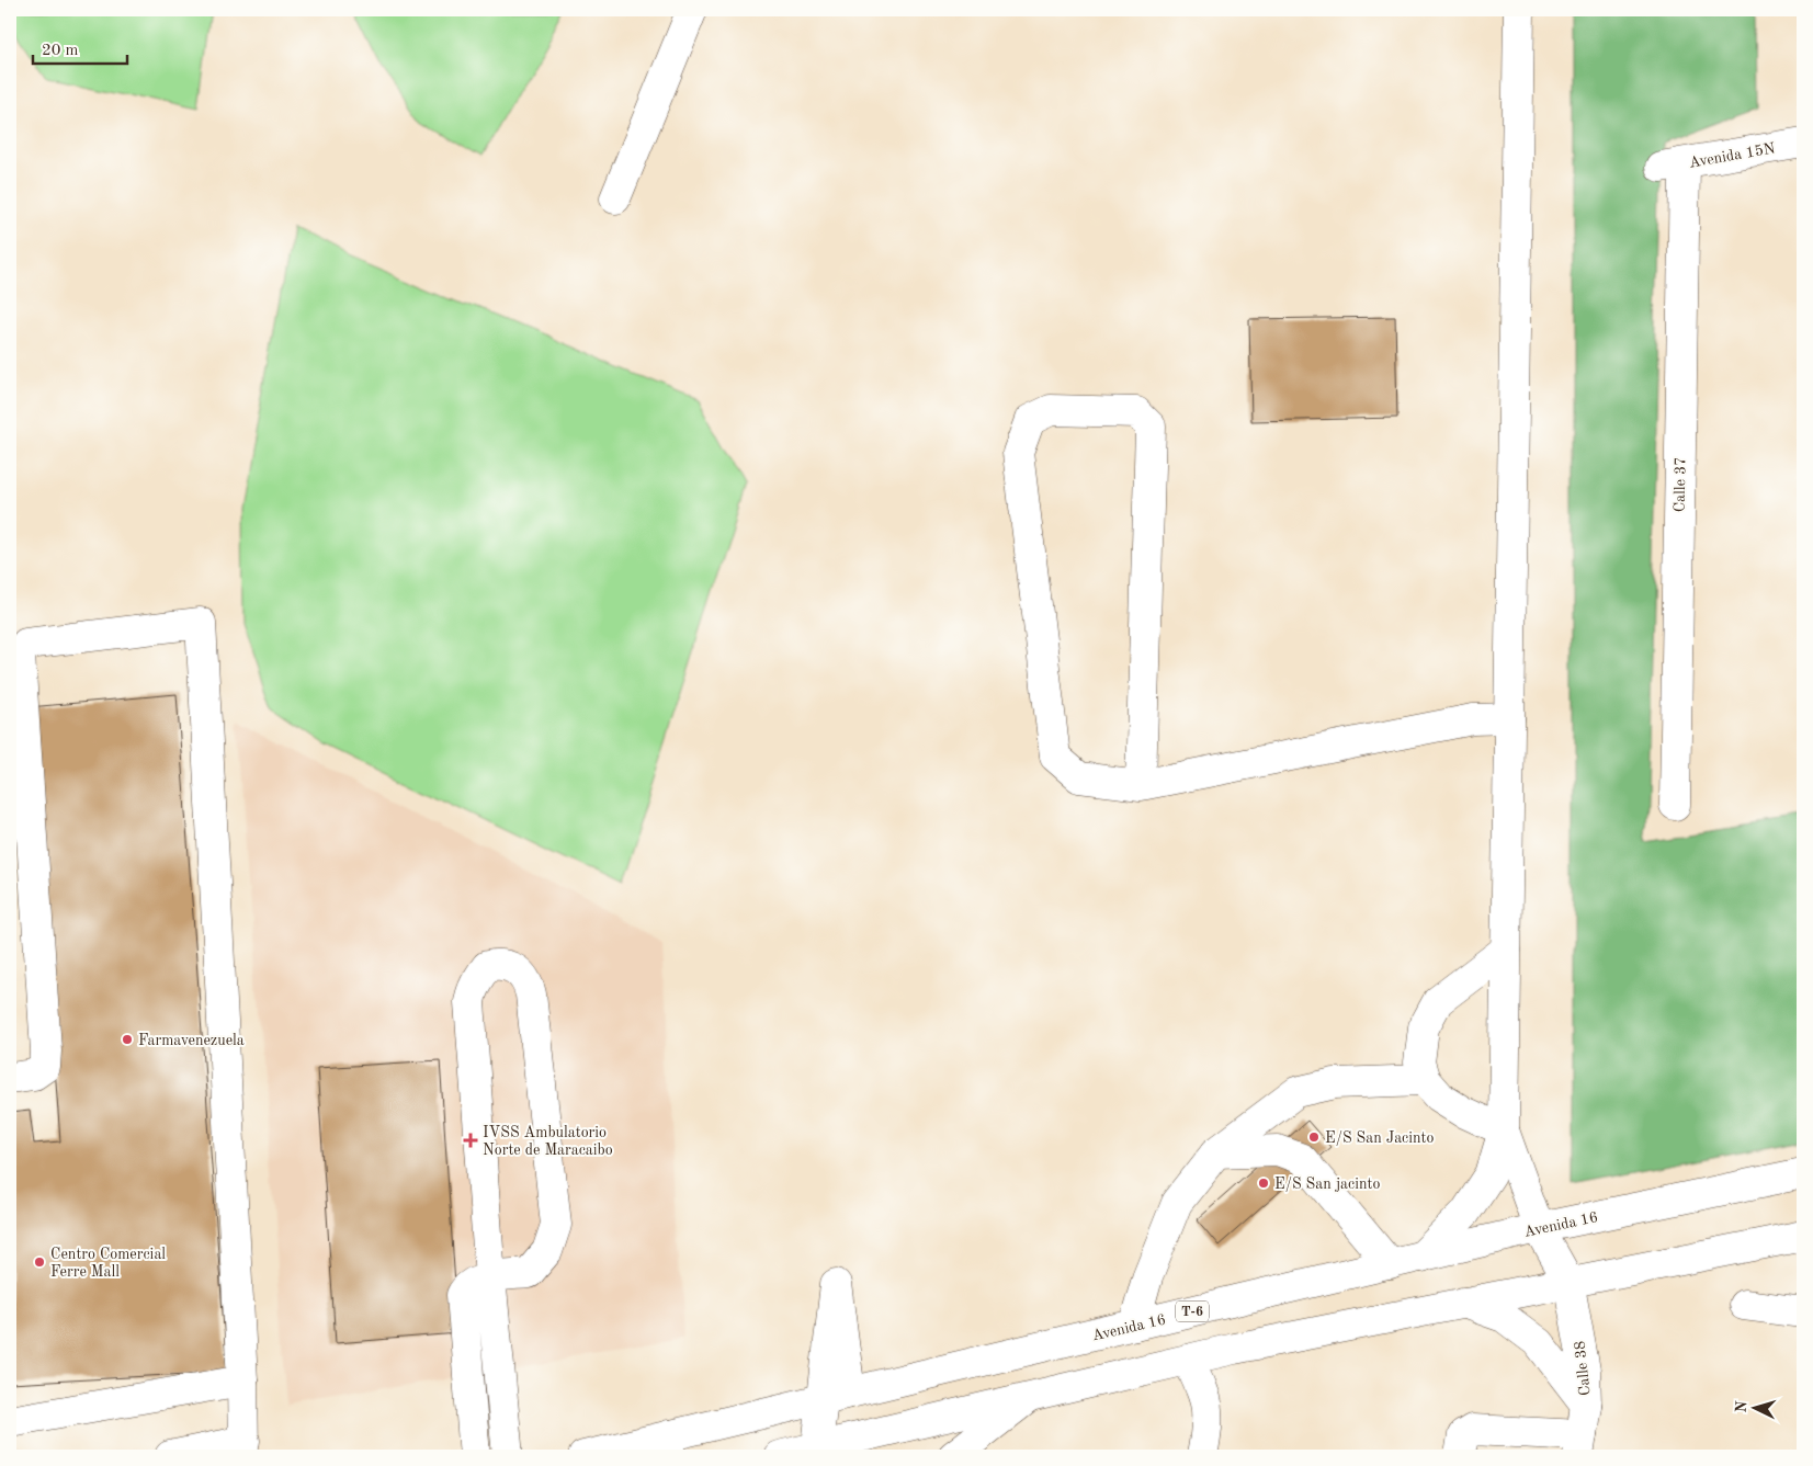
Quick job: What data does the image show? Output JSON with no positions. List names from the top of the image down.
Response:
{
  "streets": {
    "main road": [
      "Avenida 15N",
      "Calle 37",
      "Avenida 16",
      "T-6",
      "Calle 38"
    ]
  },
  "crossings": [
    ["Avenida 15N", "Calle 37"],
    ["Avenida 16", "Calle 38"]
  ],
  "places": {
    "other": [
      "Farmavenezuela",
      "E/S San Jacinto",
      "E/S San jacinto",
      "Centro Comercial Ferre Mall"
    ],
    "health": ["IVSS Ambulatorio Norte de Maracaibo"]
  },
  "scale_bar": "20 m",
  "north": "left"
}
